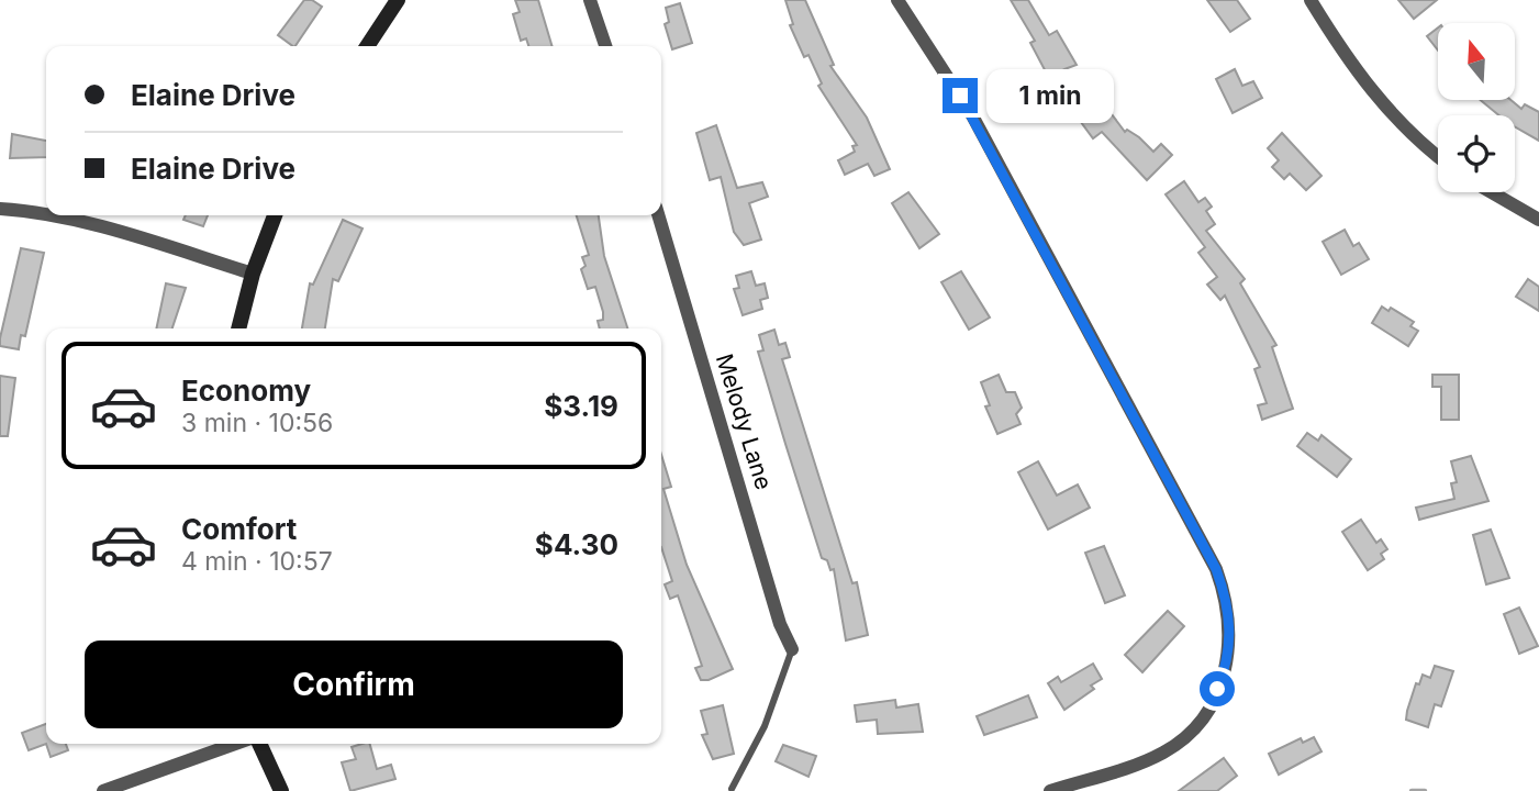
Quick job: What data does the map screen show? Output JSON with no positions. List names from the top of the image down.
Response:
{
  "streets": {
    "street": ["Melody Lane"]
  },
  "north": "top",
  "page": {
    "banner": ["Elaine Drive", "Elaine Drive"],
    "bubble": "1 min",
    "list": [
      {
        "name": "Economy",
        "note": "3 min · 10:56",
        "value": "$3.19"
      },
      {
        "name": "Comfort",
        "note": "4 min · 10:57",
        "value": "$4.30"
      }
    ],
    "buttons": "Confirm"
  }
}
